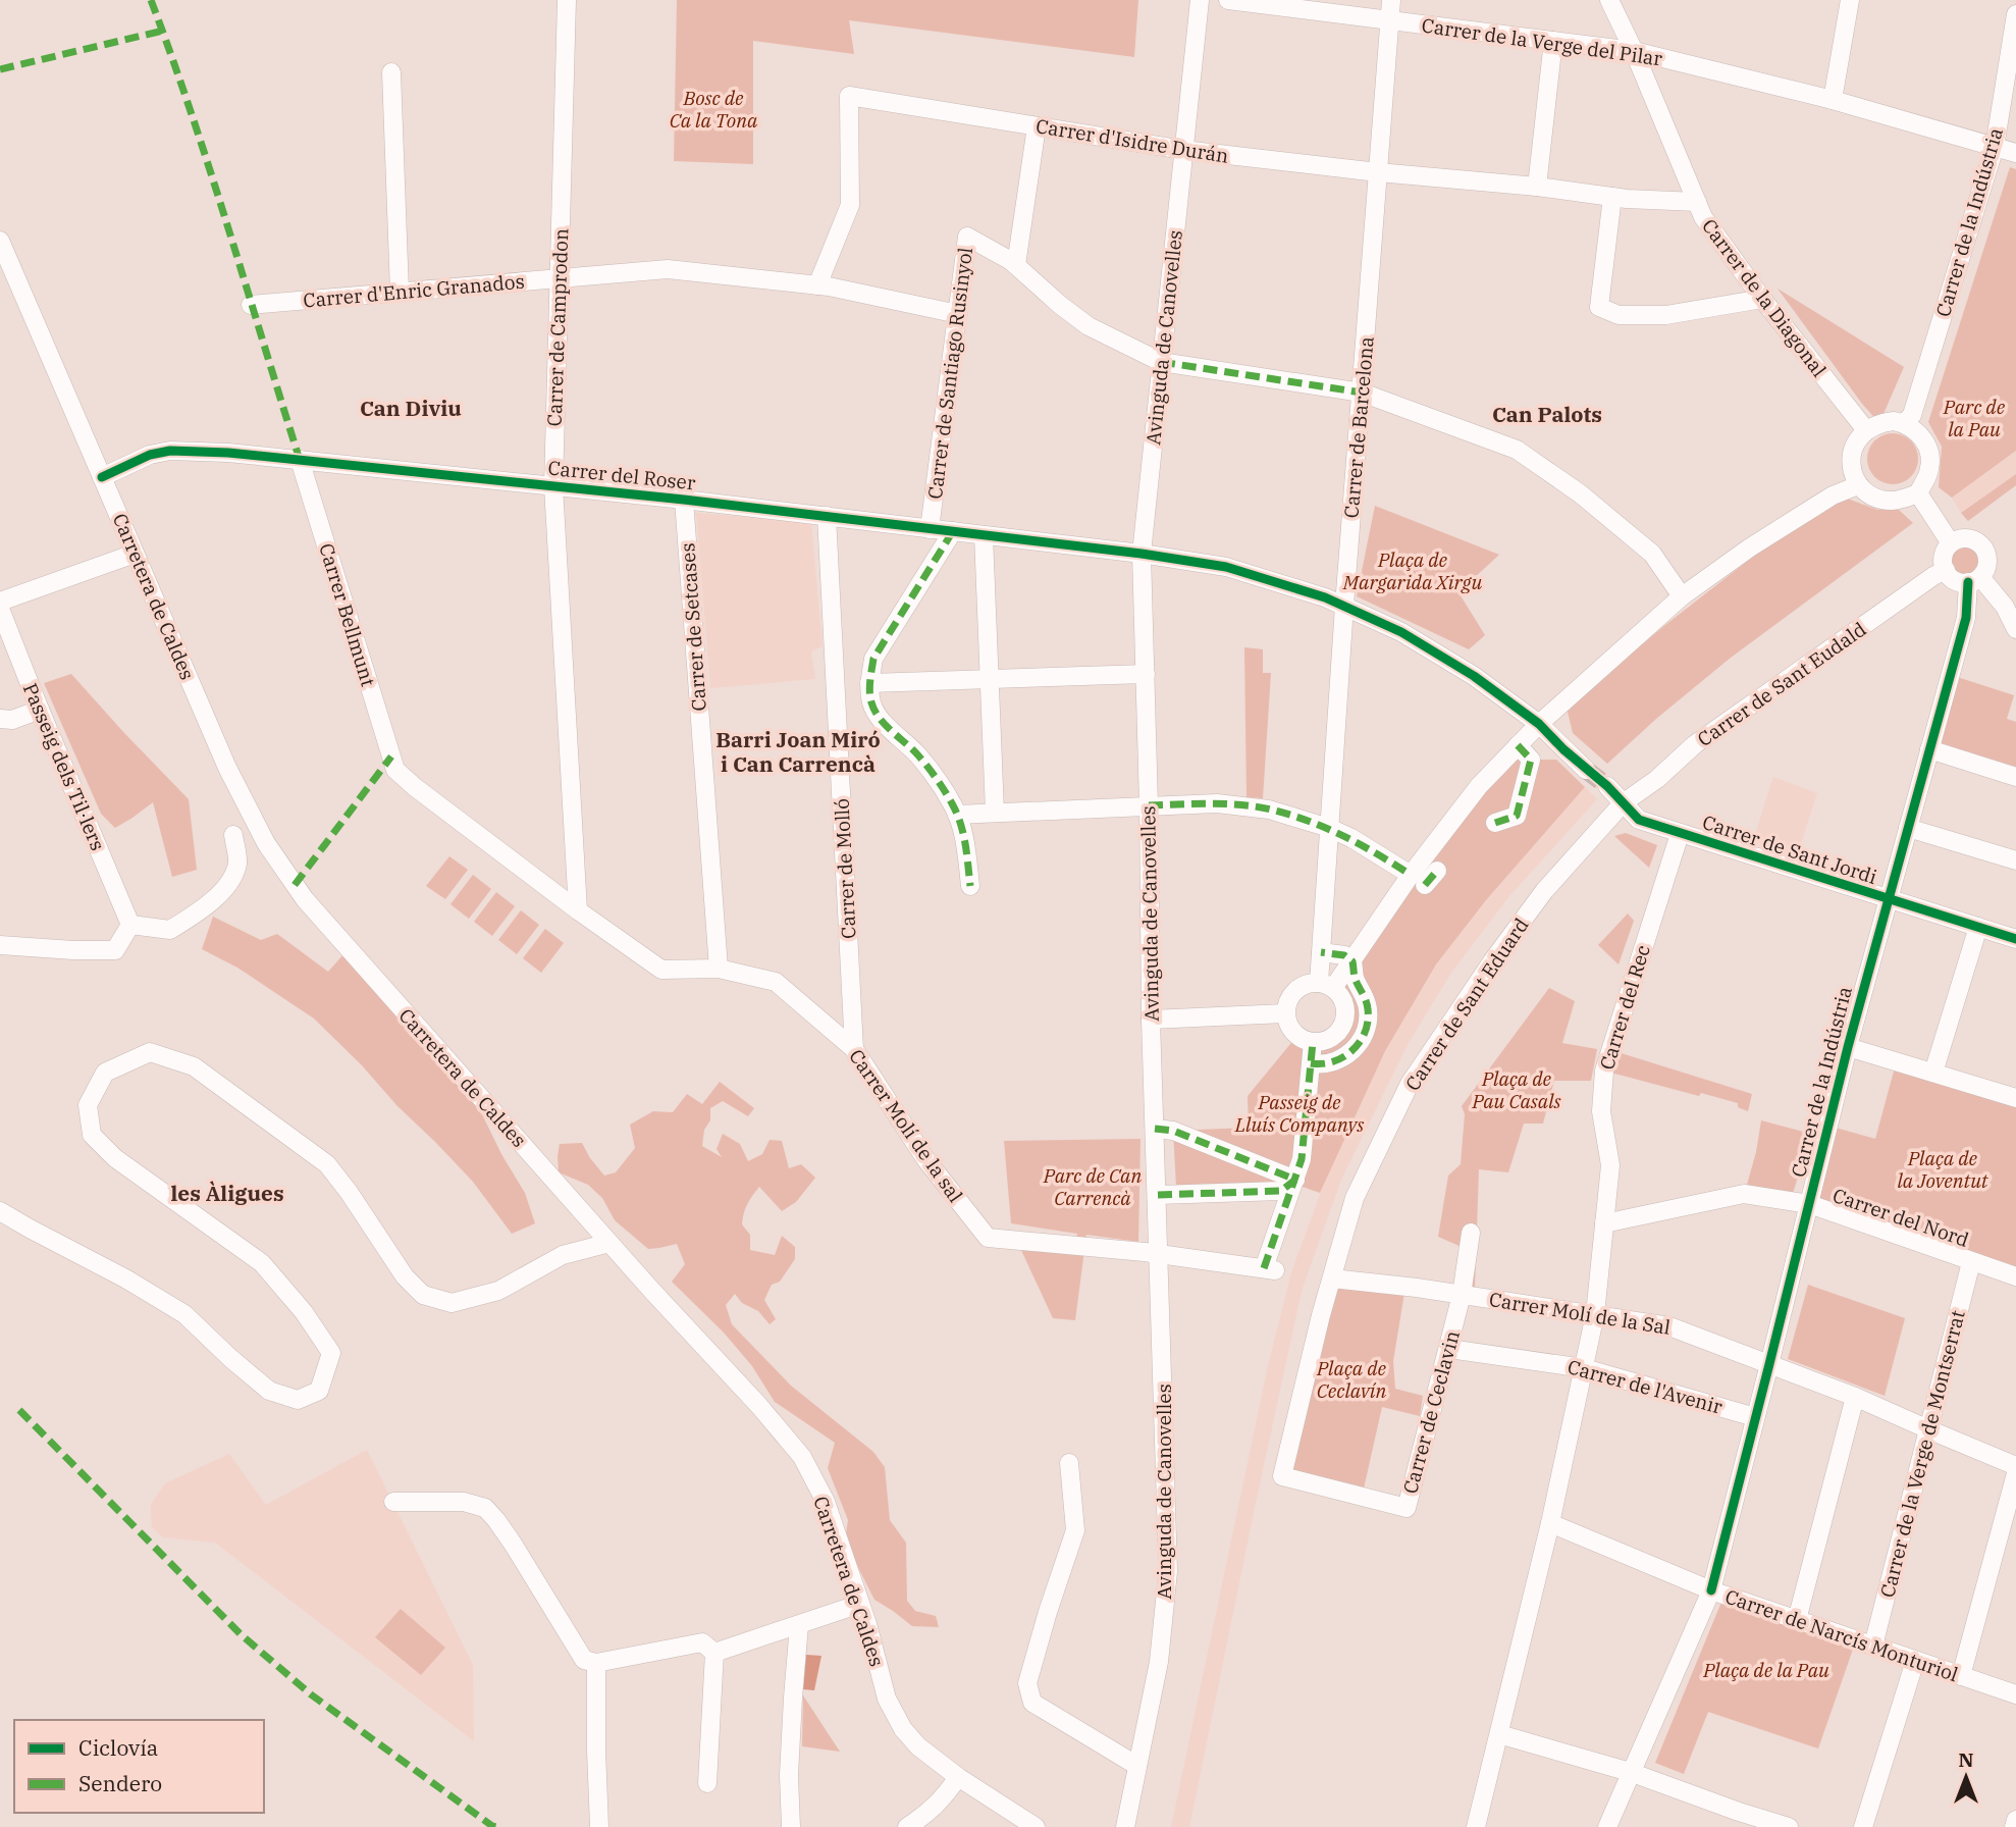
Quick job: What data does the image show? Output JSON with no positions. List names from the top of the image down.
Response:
{
  "streets": {
    "street": [
      "Carrer de la Verge del Pilar",
      "Carrer d'Isidre Durán",
      "Carrer de la Indústria",
      "Carrer d'Enric Granados",
      "Carrer de la Diagonal",
      "Carrer de Camprodon",
      "Avinguda de Canovelles",
      "Carrer de Santiago Rusinyol",
      "Carrer de Barcelona",
      "Carrer del Roser",
      "Carretera de Caldes",
      "Carrer Bellmunt",
      "Carrer de Setcases",
      "Carrer de Sant Eudald",
      "Passeig dels Til·lers",
      "Carrer de Sant Jordi",
      "Carrer de Molló",
      "Carrer de Sant Eduard",
      "Carrer del Rec",
      "Carrer Molí de la sal",
      "Carrer del Nord",
      "Carrer Molí de la Sal",
      "Carrer de l'Avenir",
      "Carrer de Ceclavin",
      "Carrer de la Verge de Montserrat",
      "Carrer de Narcís Monturiol"
    ]
  },
  "crossings": [
    ["Carrer de la Verge del Pilar", "Carrer de la Indústria"],
    ["Carrer de la Verge del Pilar", "Carrer de la Diagonal"],
    ["Carrer de la Verge del Pilar", "Carrer de Barcelona"],
    ["Carrer d'Isidre Durán", "Carrer d'Enric Granados"],
    ["Carrer d'Isidre Durán", "Carrer de la Diagonal"],
    ["Carrer d'Isidre Durán", "Avinguda de Canovelles"],
    ["Carrer d'Isidre Durán", "Carrer de Barcelona"],
    ["Carrer de la Indústria", "Carrer de la Diagonal"],
    ["Carrer de la Indústria", "Carrer de Sant Eudald"],
    ["Carrer de la Indústria", "Carrer de Sant Jordi"],
    ["Carrer de la Indústria", "Carrer del Nord"],
    ["Carrer de la Indústria", "Carrer Molí de la Sal"],
    ["Carrer de la Indústria", "Carrer de l'Avenir"],
    ["Carrer de la Indústria", "Carrer de Narcís Monturiol"],
    ["Carrer d'Enric Granados", "Carrer de Camprodon"],
    ["Carrer d'Enric Granados", "Carrer de Santiago Rusinyol"],
    ["Carrer de Camprodon", "Carrer del Roser"],
    ["Carrer de Camprodon", "Carrer Molí de la sal"],
    ["Avinguda de Canovelles", "Carrer de Santiago Rusinyol"],
    ["Avinguda de Canovelles", "Carrer del Roser"],
    ["Avinguda de Canovelles", "Carrer Molí de la sal"],
    ["Carrer de Santiago Rusinyol", "Carrer de Barcelona"],
    ["Carrer de Santiago Rusinyol", "Carrer del Roser"],
    ["Carrer del Roser", "Carretera de Caldes"],
    ["Carrer del Roser", "Carrer Bellmunt"],
    ["Carrer del Roser", "Carrer de Setcases"],
    ["Carrer del Roser", "Carrer de Molló"],
    ["Carrer Bellmunt", "Carrer Molí de la sal"],
    ["Carrer de Setcases", "Carrer Molí de la sal"],
    ["Carrer de Sant Eudald", "Carrer de Sant Jordi"],
    ["Carrer de Sant Eudald", "Carrer de Sant Eduard"],
    ["Carrer de Sant Jordi", "Carrer de Sant Eduard"],
    ["Carrer de Sant Jordi", "Carrer del Rec"],
    ["Carrer de Molló", "Carrer Molí de la sal"],
    ["Carrer de Sant Eduard", "Carrer Molí de la Sal"],
    ["Carrer de Sant Eduard", "Carrer de Ceclavin"],
    ["Carrer del Rec", "Carrer del Nord"],
    ["Carrer del Rec", "Carrer Molí de la Sal"],
    ["Carrer del Rec", "Carrer de l'Avenir"],
    ["Carrer del Rec", "Carrer de Narcís Monturiol"],
    ["Carrer del Nord", "Carrer de la Verge de Montserrat"],
    ["Carrer Molí de la Sal", "Carrer de Ceclavin"],
    ["Carrer Molí de la Sal", "Carrer de la Verge de Montserrat"],
    ["Carrer de l'Avenir", "Carrer de Ceclavin"],
    ["Carrer de la Verge de Montserrat", "Carrer de Narcís Monturiol"]
  ],
  "districts": [
    "Can Diviu",
    "Can Palots",
    "Barri Joan Miró i Can Carrencà",
    "les Àligues"
  ],
  "parks": [
    "Bosc de Ca la Tona",
    "Parc de la Pau",
    "Plaça de Margarida Xirgu",
    "Plaça de Pau Casals",
    "Passeig de Lluís Companys",
    "Plaça de la Joventut",
    "Parc de Can Carrencà",
    "Plaça de Ceclavín",
    "Plaça de la Pau"
  ],
  "legend": ["Ciclovía", "Sendero"],
  "north": "top"
}
